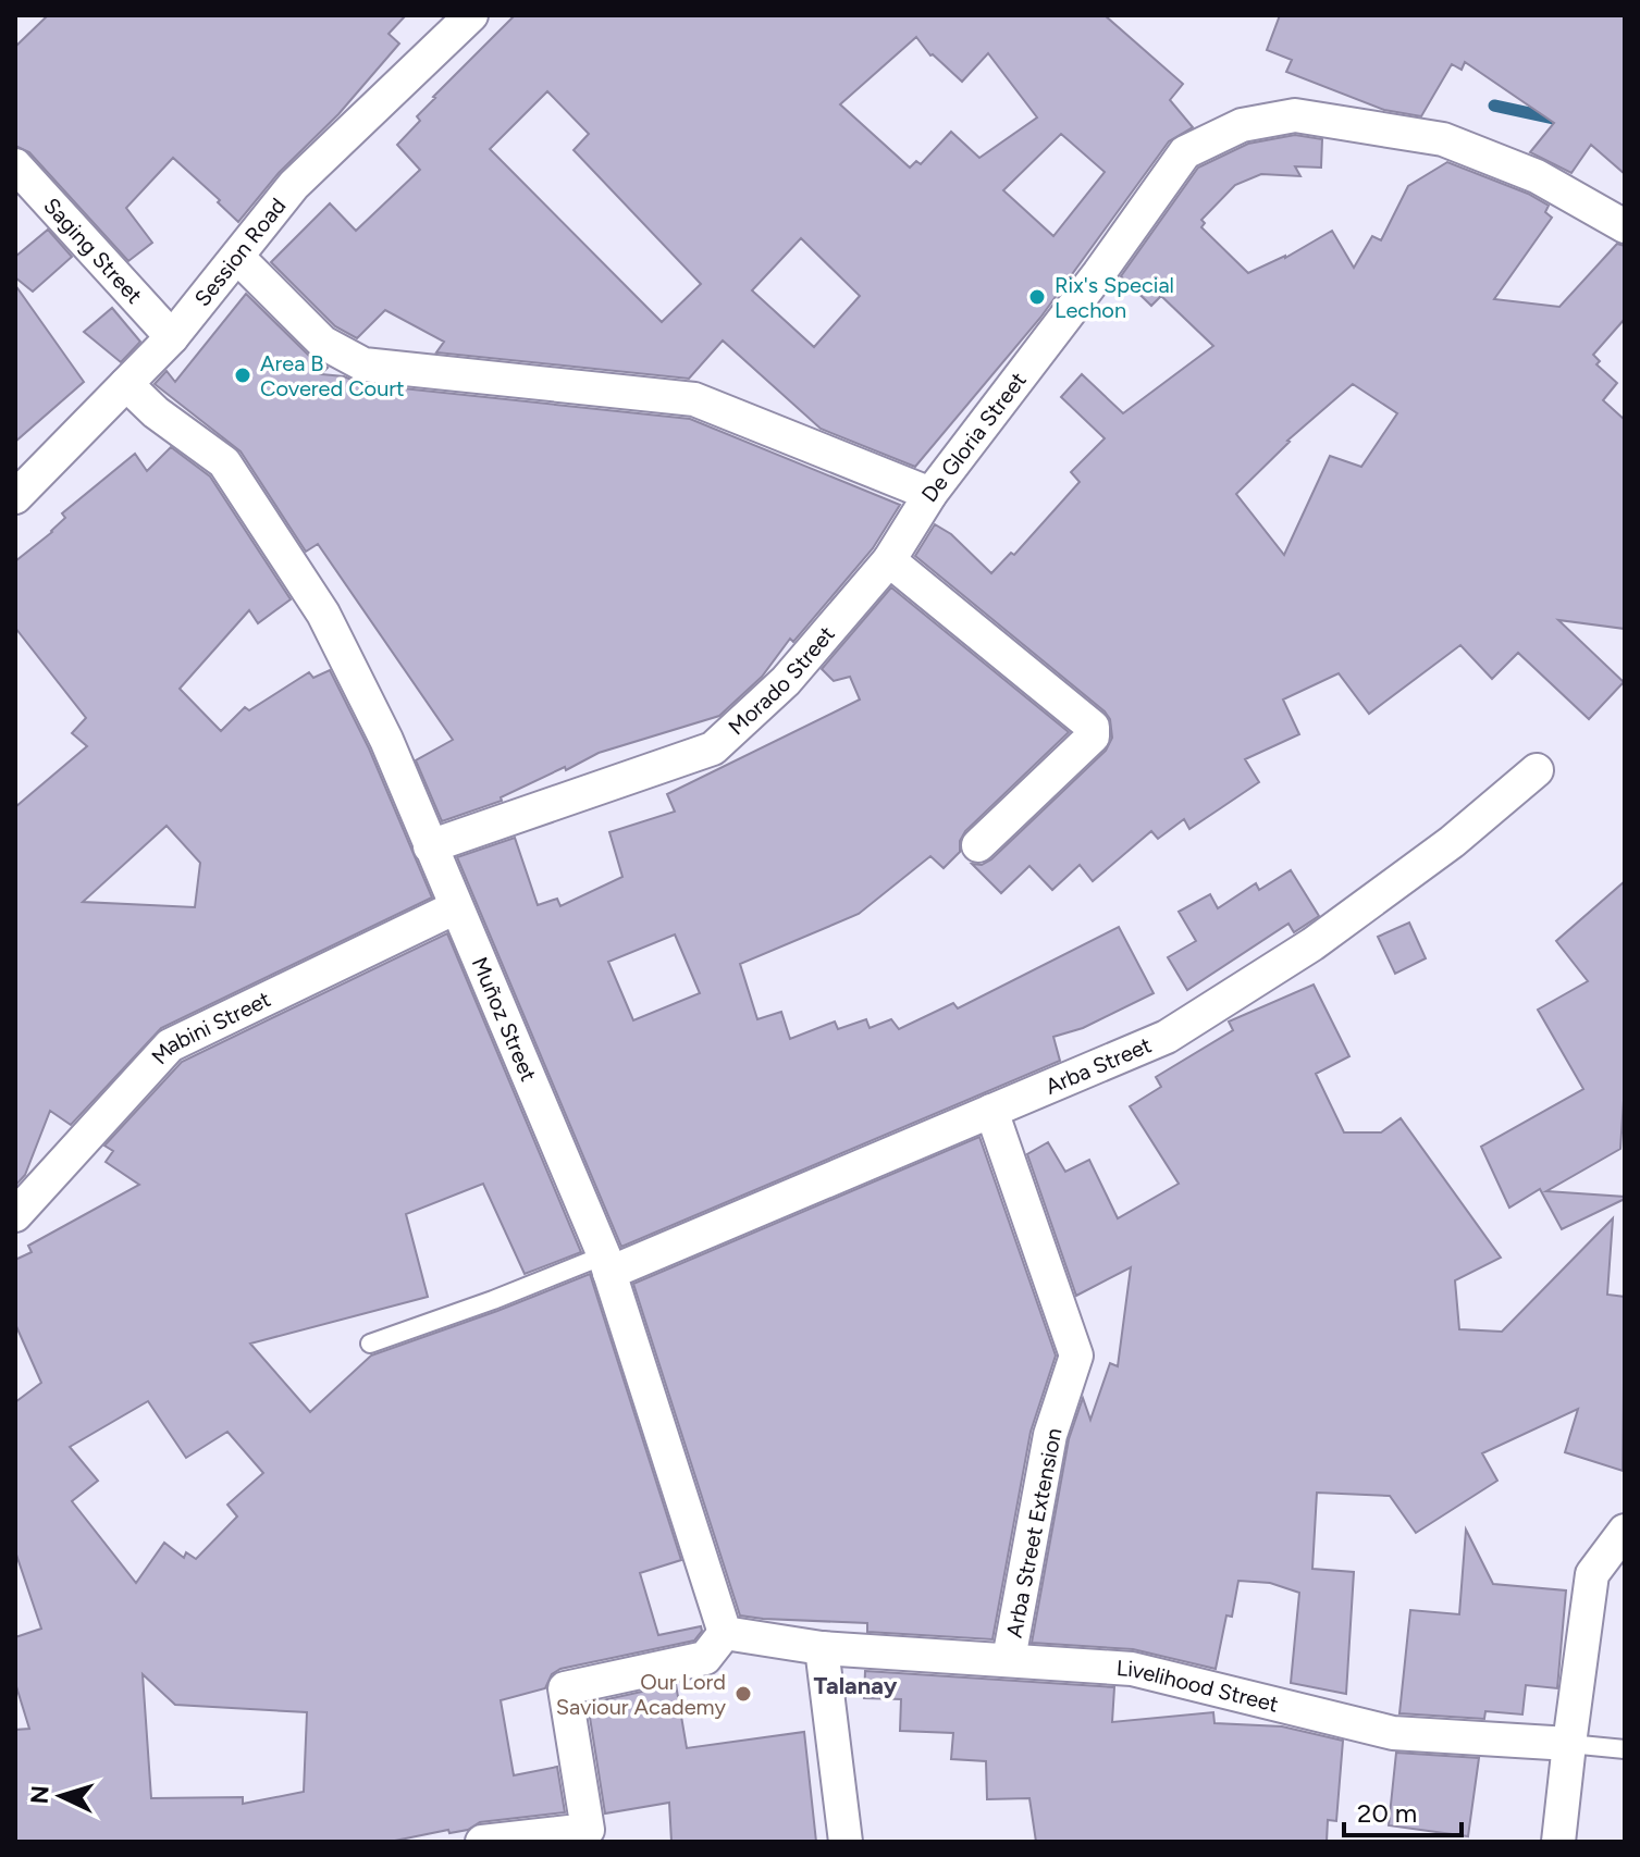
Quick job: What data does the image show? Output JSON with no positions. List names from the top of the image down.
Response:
{
  "streets": {
    "street": [
      "Saging Street",
      "Session Road",
      "De Gloria Street",
      "Morado Street",
      "Muñoz Street",
      "Mabini Street",
      "Arba Street",
      "Arba Street Extension",
      "Livelihood Street"
    ]
  },
  "crossings": [
    ["Saging Street", "Session Road"],
    ["Session Road", "De Gloria Street"],
    ["Session Road", "Muñoz Street"],
    ["De Gloria Street", "Morado Street"],
    ["Morado Street", "Muñoz Street"],
    ["Muñoz Street", "Mabini Street"],
    ["Muñoz Street", "Arba Street"],
    ["Arba Street", "Arba Street Extension"],
    ["Arba Street Extension", "Livelihood Street"]
  ],
  "districts": ["Talanay"],
  "places": ["Rix's Special Lechon", "Area B Covered Court", "Our Lord Saviour Academy"],
  "scale_bar": "20 m",
  "north": "left"
}
